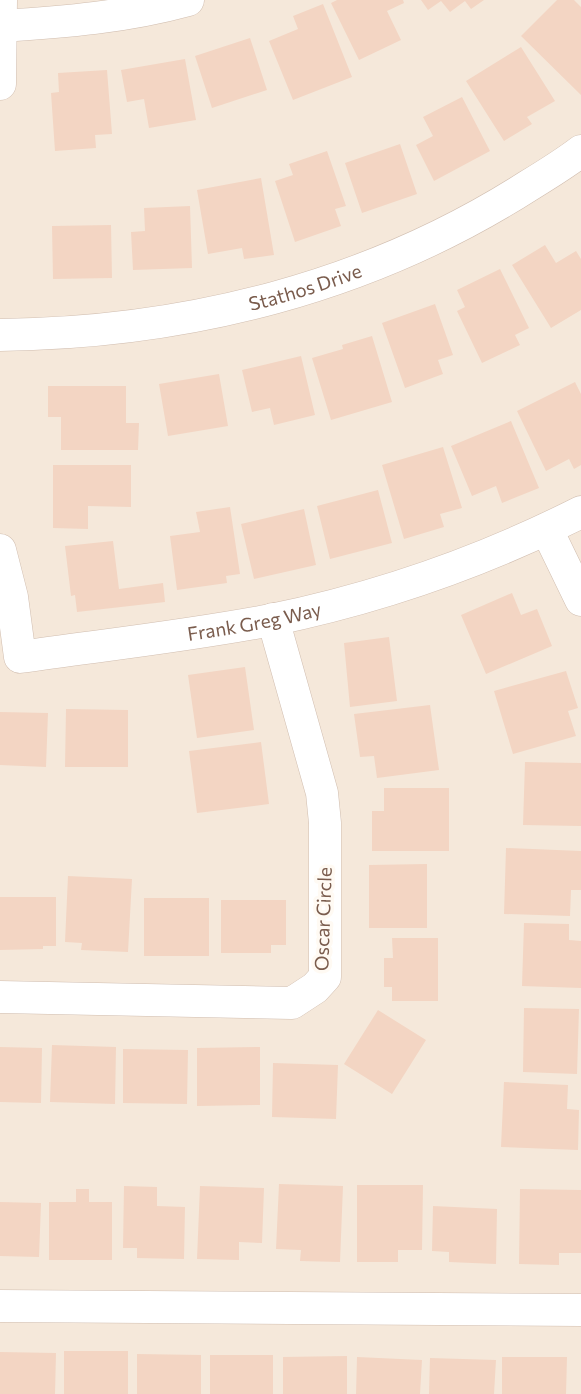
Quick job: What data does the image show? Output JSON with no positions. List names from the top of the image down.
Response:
{
  "streets": {
    "street": ["Stathos Drive", "Frank Greg Way", "Oscar Circle"]
  },
  "crossings": [
    ["Frank Greg Way", "Oscar Circle"]
  ]
}
